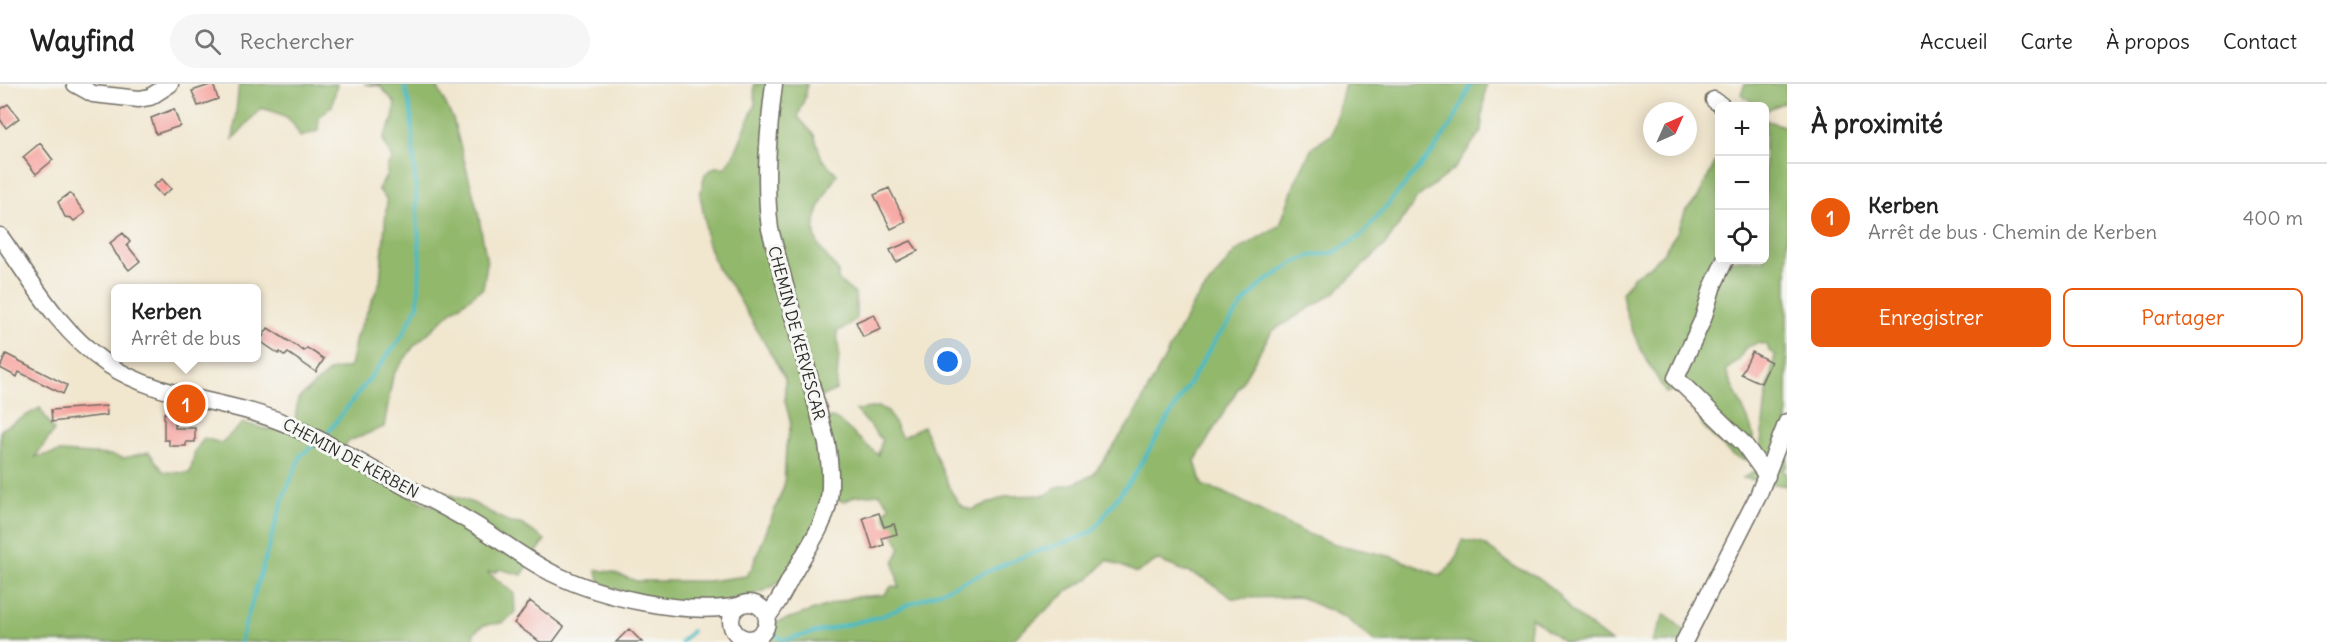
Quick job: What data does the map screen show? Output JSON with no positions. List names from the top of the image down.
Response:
{
  "streets": {
    "street": ["CHEMIN DE KERVESCAR", "CHEMIN DE KERBEN"]
  },
  "crossings": [
    ["CHEMIN DE KERVESCAR", "CHEMIN DE KERBEN"]
  ],
  "north": "top right",
  "page": {
    "header": "Wayfind",
    "search": "Rechercher",
    "nav": [
      "Accueil",
      "Carte",
      "À propos",
      "Contact"
    ],
    "heading": "À proximité",
    "map_buttons": ["+", "−"],
    "list": [
      {
        "mark": "1",
        "name": "Kerben",
        "note": "Arrêt de bus · Chemin de Kerben",
        "value": "400 m"
      }
    ],
    "buttons": ["Enregistrer", "Partager"],
    "popup": ["Kerben", "Arrêt de bus"],
    "pins": "1"
  }
}
